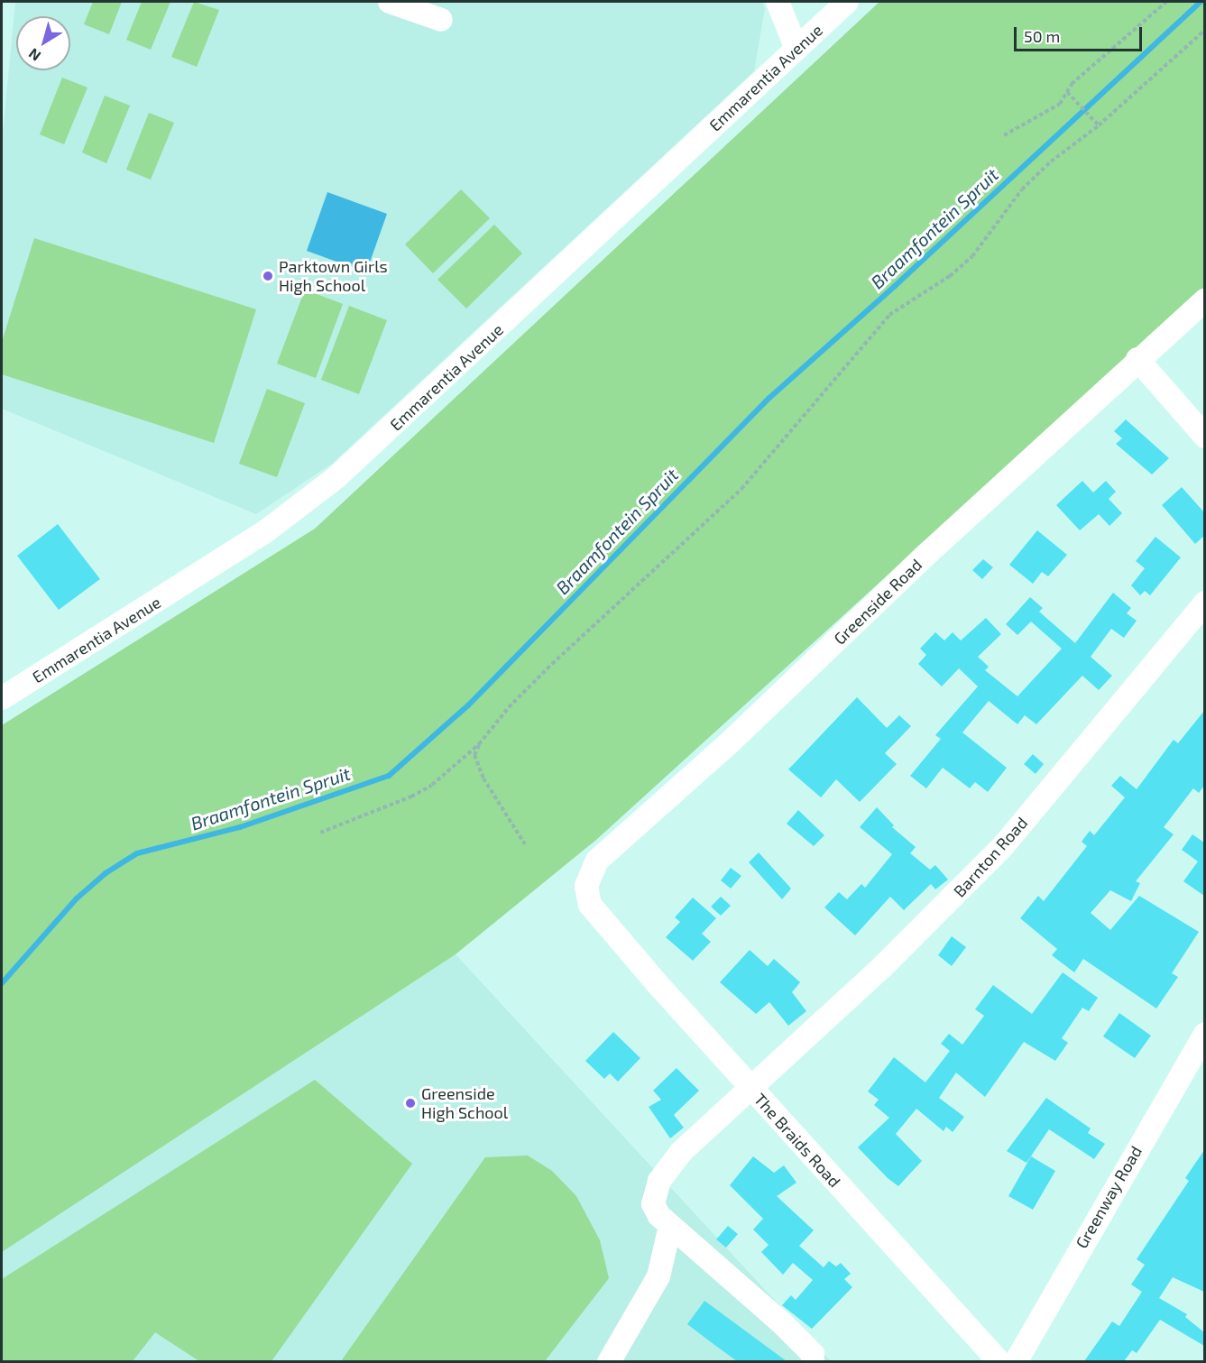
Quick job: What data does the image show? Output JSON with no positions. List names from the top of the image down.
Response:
{
  "streets": {
    "street": [
      "Emmarentia Avenue",
      "Greenside Road",
      "Barnton Road",
      "The Braids Road",
      "Greenway Road"
    ]
  },
  "crossings": [
    ["Greenside Road", "The Braids Road"],
    ["Barnton Road", "The Braids Road"]
  ],
  "water": ["Braamfontein Spruit"],
  "places": ["Parktown Girls High School", "Greenside High School"],
  "scale_bar": "50 m",
  "north": "bottom left"
}
